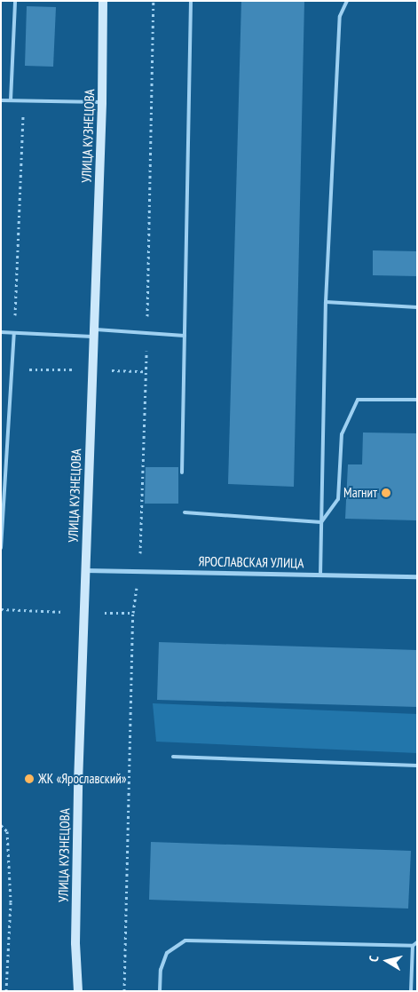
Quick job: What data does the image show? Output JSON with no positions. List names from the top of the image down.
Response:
{
  "streets": {
    "street": ["УЛИЦА КУЗНЕЦОВА", "ЯРОСЛАВСКАЯ УЛИЦА"]
  },
  "crossings": [
    ["УЛИЦА КУЗНЕЦОВА", "ЯРОСЛАВСКАЯ УЛИЦА"]
  ],
  "places": ["Магнит", "ЖК «Ярославский»"],
  "north": "left"
}
